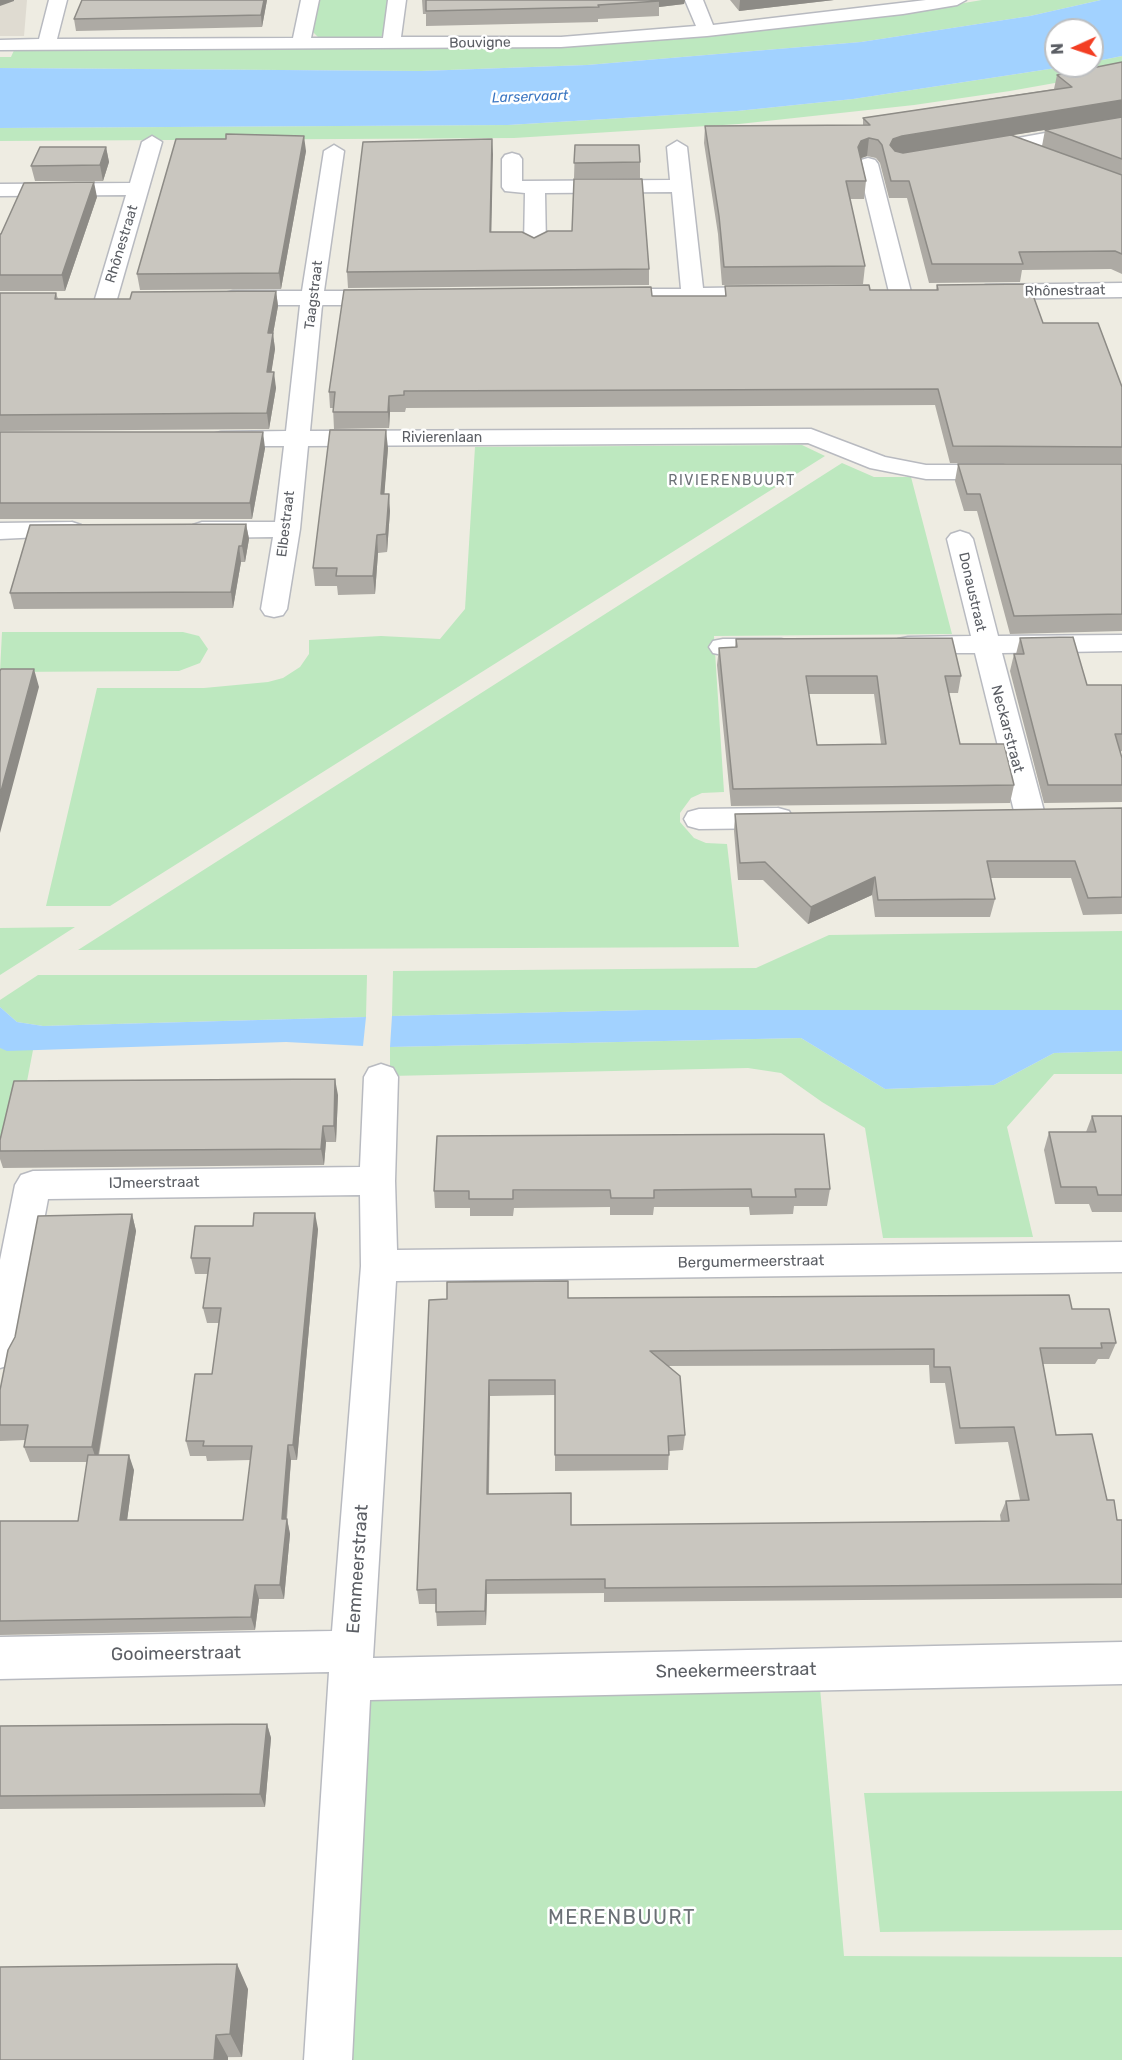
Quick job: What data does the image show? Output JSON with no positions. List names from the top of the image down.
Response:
{
  "streets": {
    "street": [
      "Bouvigne",
      "Rhônestraat",
      "Taagstraat",
      "Rivierenlaan",
      "Elbestraat",
      "Donaustraat",
      "Neckarstraat",
      "IJmeerstraat",
      "Bergumermeerstraat",
      "Eemmeerstraat",
      "Gooimeerstraat",
      "Sneekermeerstraat"
    ]
  },
  "crossings": [
    ["Taagstraat", "Rivierenlaan"],
    ["Taagstraat", "Elbestraat"],
    ["Rivierenlaan", "Elbestraat"],
    ["Donaustraat", "Neckarstraat"],
    ["IJmeerstraat", "Eemmeerstraat"],
    ["Bergumermeerstraat", "Eemmeerstraat"],
    ["Eemmeerstraat", "Gooimeerstraat"],
    ["Eemmeerstraat", "Sneekermeerstraat"],
    ["Gooimeerstraat", "Sneekermeerstraat"]
  ],
  "districts": ["RIVIERENBUURT", "MERENBUURT"],
  "water": ["Larservaart"],
  "north": "left"
}
